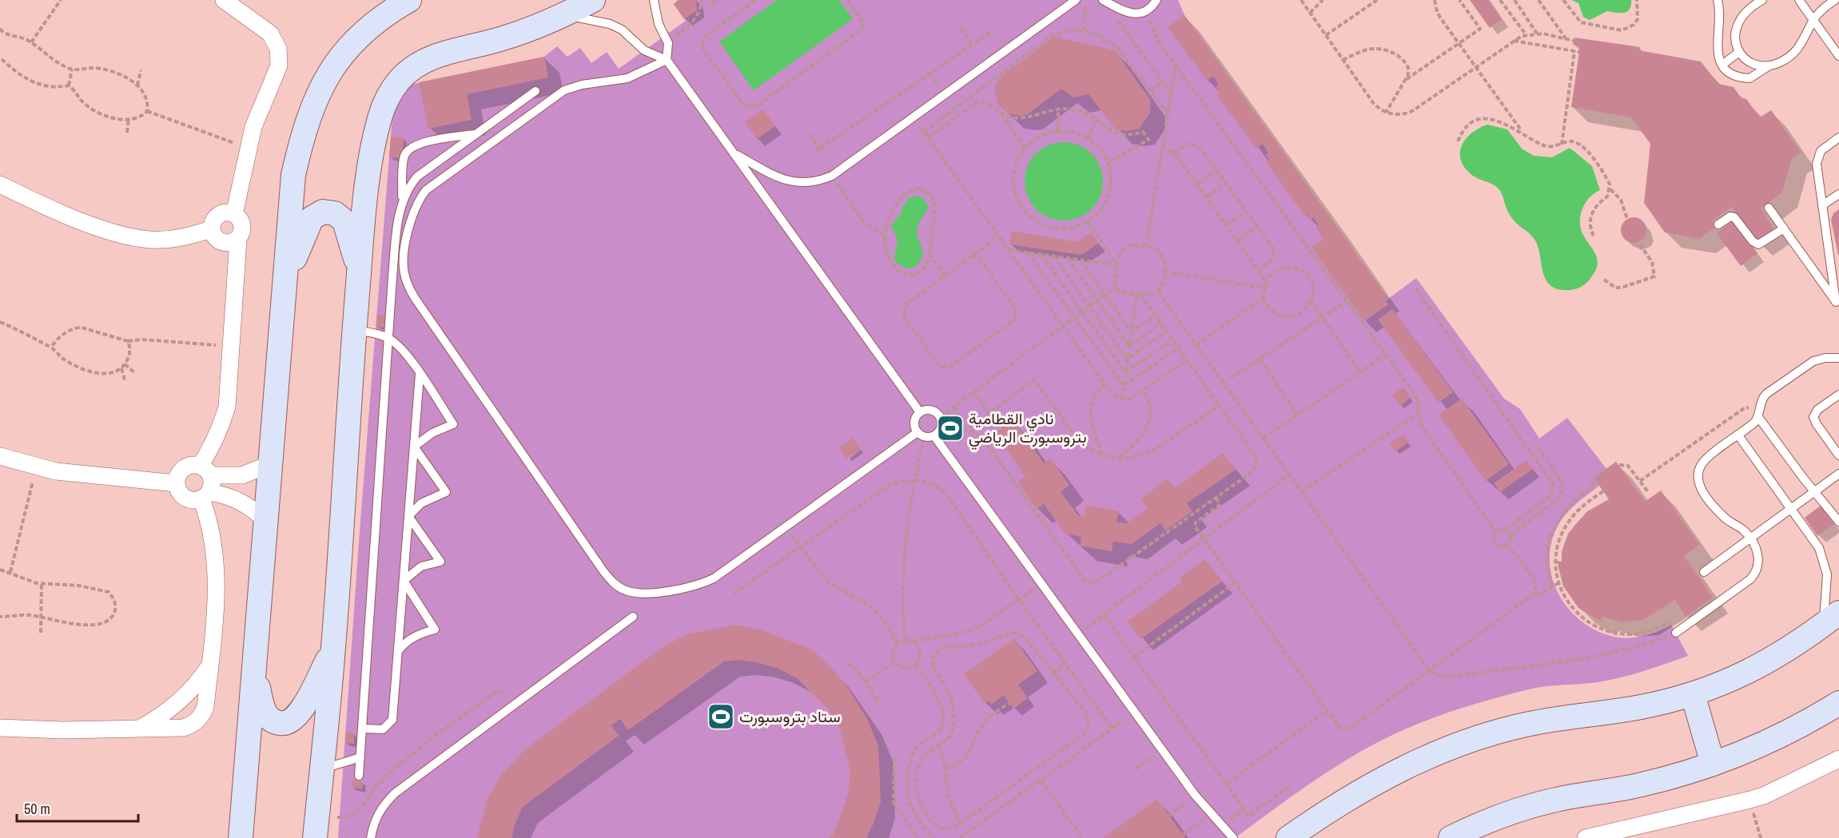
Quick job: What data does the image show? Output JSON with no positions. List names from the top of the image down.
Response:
{
  "places": {
    "sports": ["نادي القطامية بتروسبورت الرياضي", "ستاد بتروسبورت"]
  },
  "scale_bar": "50 m"
}
